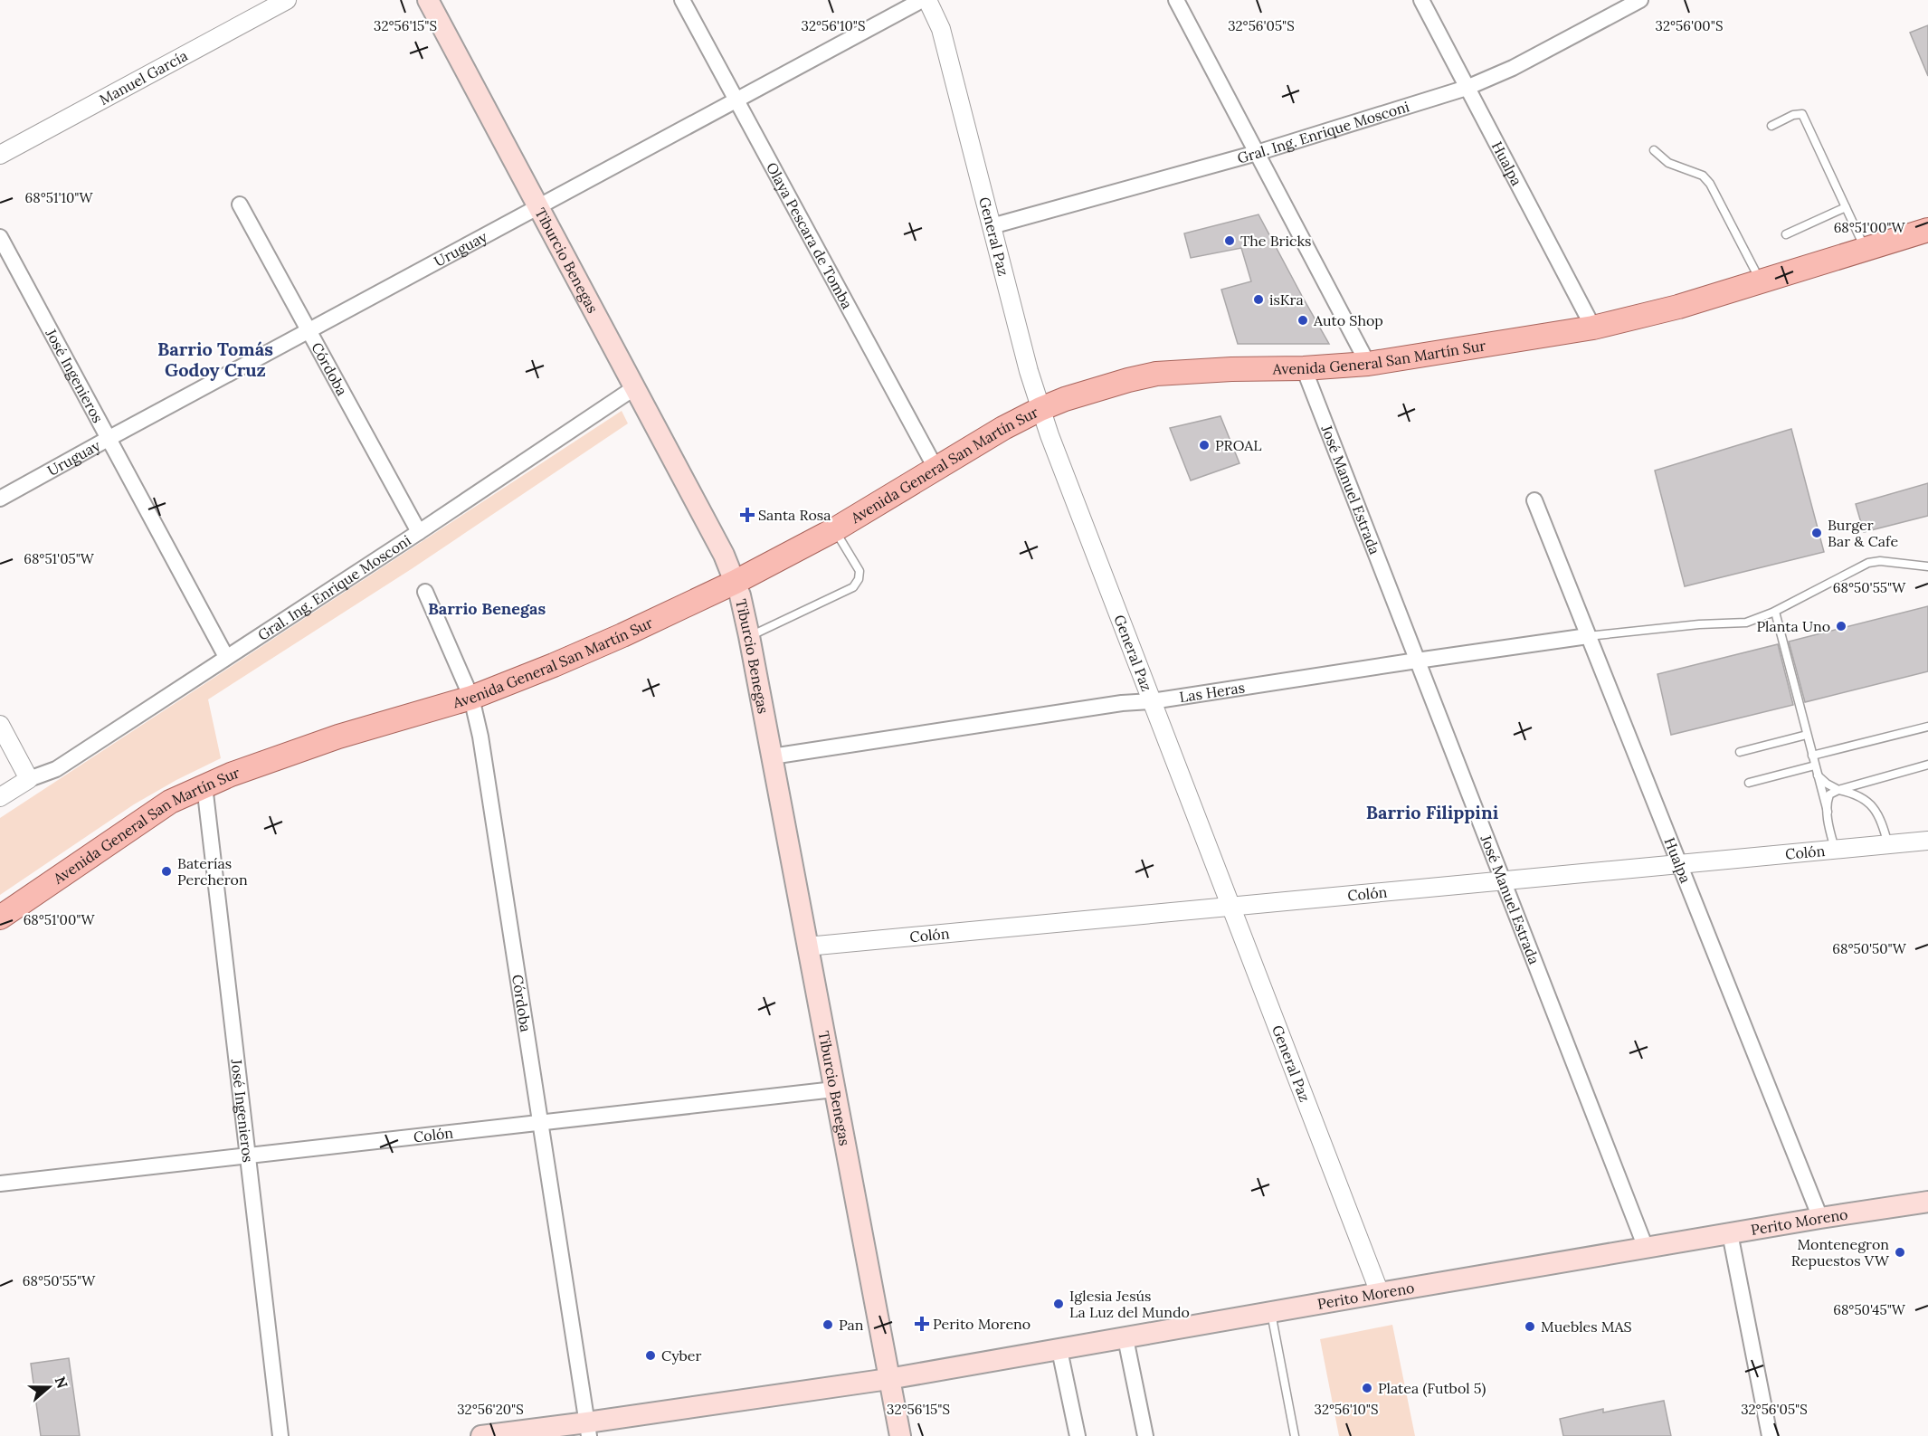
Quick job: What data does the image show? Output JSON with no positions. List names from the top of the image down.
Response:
{
  "streets": {
    "main road": ["Tiburcio Benegas", "Avenida General San Martín Sur", "Perito Moreno"],
    "street": [
      "Manuel García",
      "Gral. Ing. Enrique Mosconi",
      "Hualpa",
      "Olaya Pescara de Tomba",
      "General Paz",
      "Uruguay",
      "Córdoba",
      "José Ingenieros",
      "José Manuel Estrada",
      "Las Heras",
      "Colón"
    ]
  },
  "crossings": [
    ["Gral. Ing. Enrique Mosconi", "Hualpa"],
    ["Gral. Ing. Enrique Mosconi", "General Paz"],
    ["Gral. Ing. Enrique Mosconi", "Tiburcio Benegas"],
    ["Gral. Ing. Enrique Mosconi", "Córdoba"],
    ["Gral. Ing. Enrique Mosconi", "José Ingenieros"],
    ["Hualpa", "Avenida General San Martín Sur"],
    ["Hualpa", "Las Heras"],
    ["Hualpa", "Colón"],
    ["Hualpa", "Perito Moreno"],
    ["Olaya Pescara de Tomba", "Uruguay"],
    ["Olaya Pescara de Tomba", "Avenida General San Martín Sur"],
    ["General Paz", "Avenida General San Martín Sur"],
    ["General Paz", "Las Heras"],
    ["General Paz", "Colón"],
    ["General Paz", "Perito Moreno"],
    ["Uruguay", "Tiburcio Benegas"],
    ["Uruguay", "Córdoba"],
    ["Uruguay", "José Ingenieros"],
    ["Tiburcio Benegas", "Avenida General San Martín Sur"],
    ["Tiburcio Benegas", "Las Heras"],
    ["Tiburcio Benegas", "Colón"],
    ["Tiburcio Benegas", "Perito Moreno"],
    ["Avenida General San Martín Sur", "Córdoba"],
    ["Avenida General San Martín Sur", "José Ingenieros"],
    ["Avenida General San Martín Sur", "José Manuel Estrada"],
    ["Córdoba", "Colón"],
    ["Córdoba", "Perito Moreno"],
    ["José Ingenieros", "Colón"],
    ["José Manuel Estrada", "Las Heras"],
    ["José Manuel Estrada", "Colón"],
    ["José Manuel Estrada", "Perito Moreno"]
  ],
  "districts": ["Barrio Tomás Godoy Cruz", "Barrio Benegas", "Barrio Filippini"],
  "places": {
    "other": [
      "The Bricks",
      "isKra",
      "Auto Shop",
      "PROAL",
      "Burger Bar & Cafe",
      "Planta Uno",
      "Baterías Percheron",
      "Montenegron Repuestos VW",
      "Iglesia Jesús La Luz del Mundo",
      "Pan",
      "Muebles MAS",
      "Cyber",
      "Platea (Futbol 5)"
    ],
    "health": ["Santa Rosa", "Perito Moreno"]
  },
  "north": "right",
  "coordinates": [
    "32°56'05\"S",
    "32°56'15\"S",
    "32°56'10\"S",
    "32°56'00\"S",
    "68°51'10\"W",
    "68°51'00\"W",
    "68°51'05\"W",
    "68°50'55\"W",
    "68°50'50\"W",
    "68°50'45\"W",
    "32°56'20\"S"
  ]
}
